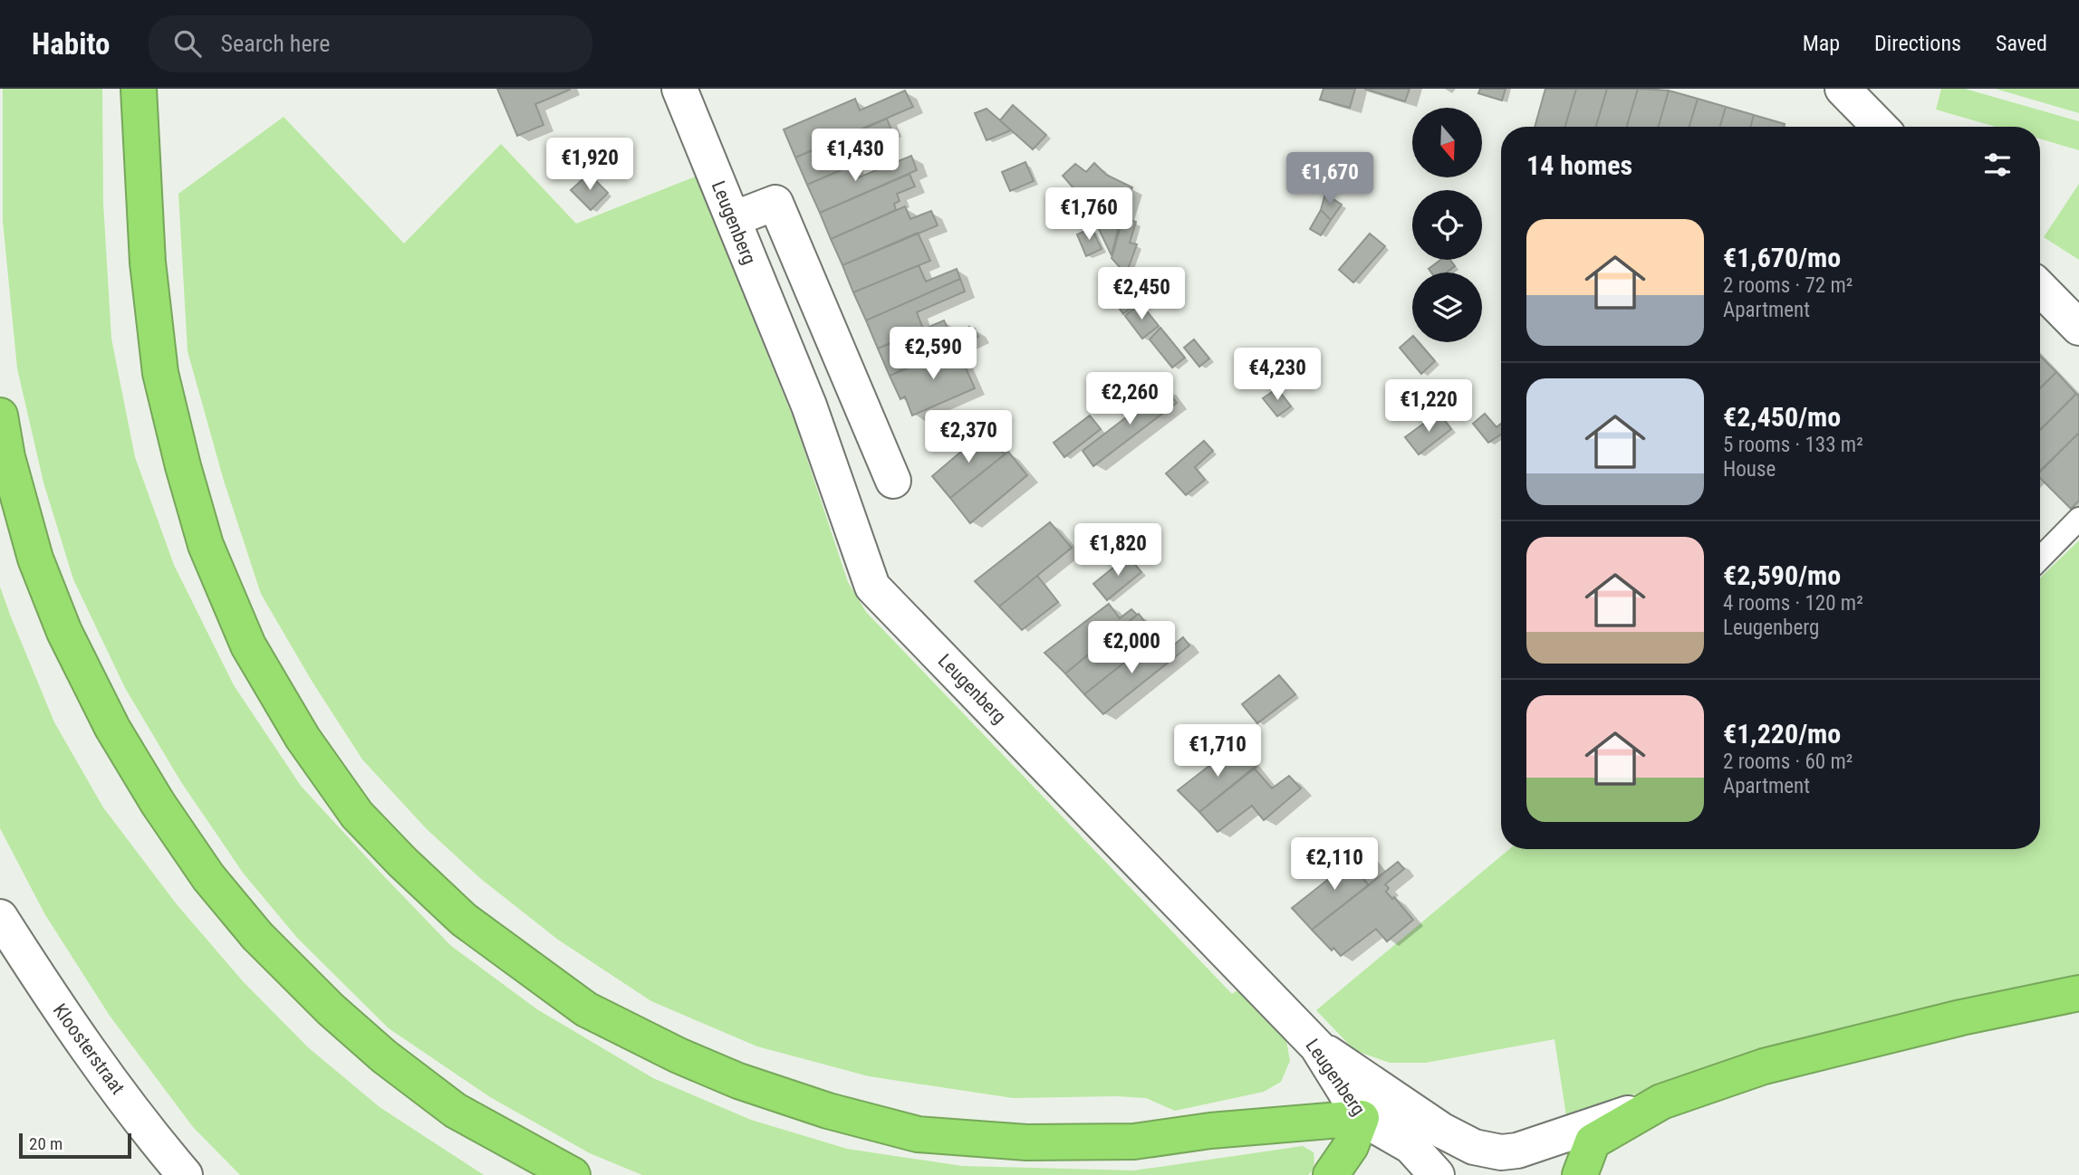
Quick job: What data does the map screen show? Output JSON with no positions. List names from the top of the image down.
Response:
{
  "streets": {
    "street": ["Leugenberg", "Kloosterstraat"]
  },
  "scale_bar": "20 m",
  "north": "bottom",
  "page": {
    "header": "Habito",
    "search": "Search here",
    "nav": ["Map", "Directions", "Saved"],
    "heading": "14 homes",
    "price": [
      "€1,430",
      "€1,920",
      "€1,670",
      "€1,760",
      "€2,450",
      "€2,590",
      "€4,230",
      "€2,260",
      "€1,220",
      "€2,370",
      "€1,820",
      "€2,000",
      "€1,710",
      "€2,110"
    ],
    "list": [
      {
        "name": "€1,670/mo",
        "note": "2 rooms · 72 m² · Apartment"
      },
      {
        "name": "€2,450/mo",
        "note": "5 rooms · 133 m² · House"
      },
      {
        "name": "€2,590/mo",
        "note": "4 rooms · 120 m² · Leugenberg"
      },
      {
        "name": "€1,220/mo",
        "note": "2 rooms · 60 m² · Apartment"
      }
    ],
    "scale": "20 m"
  }
}
